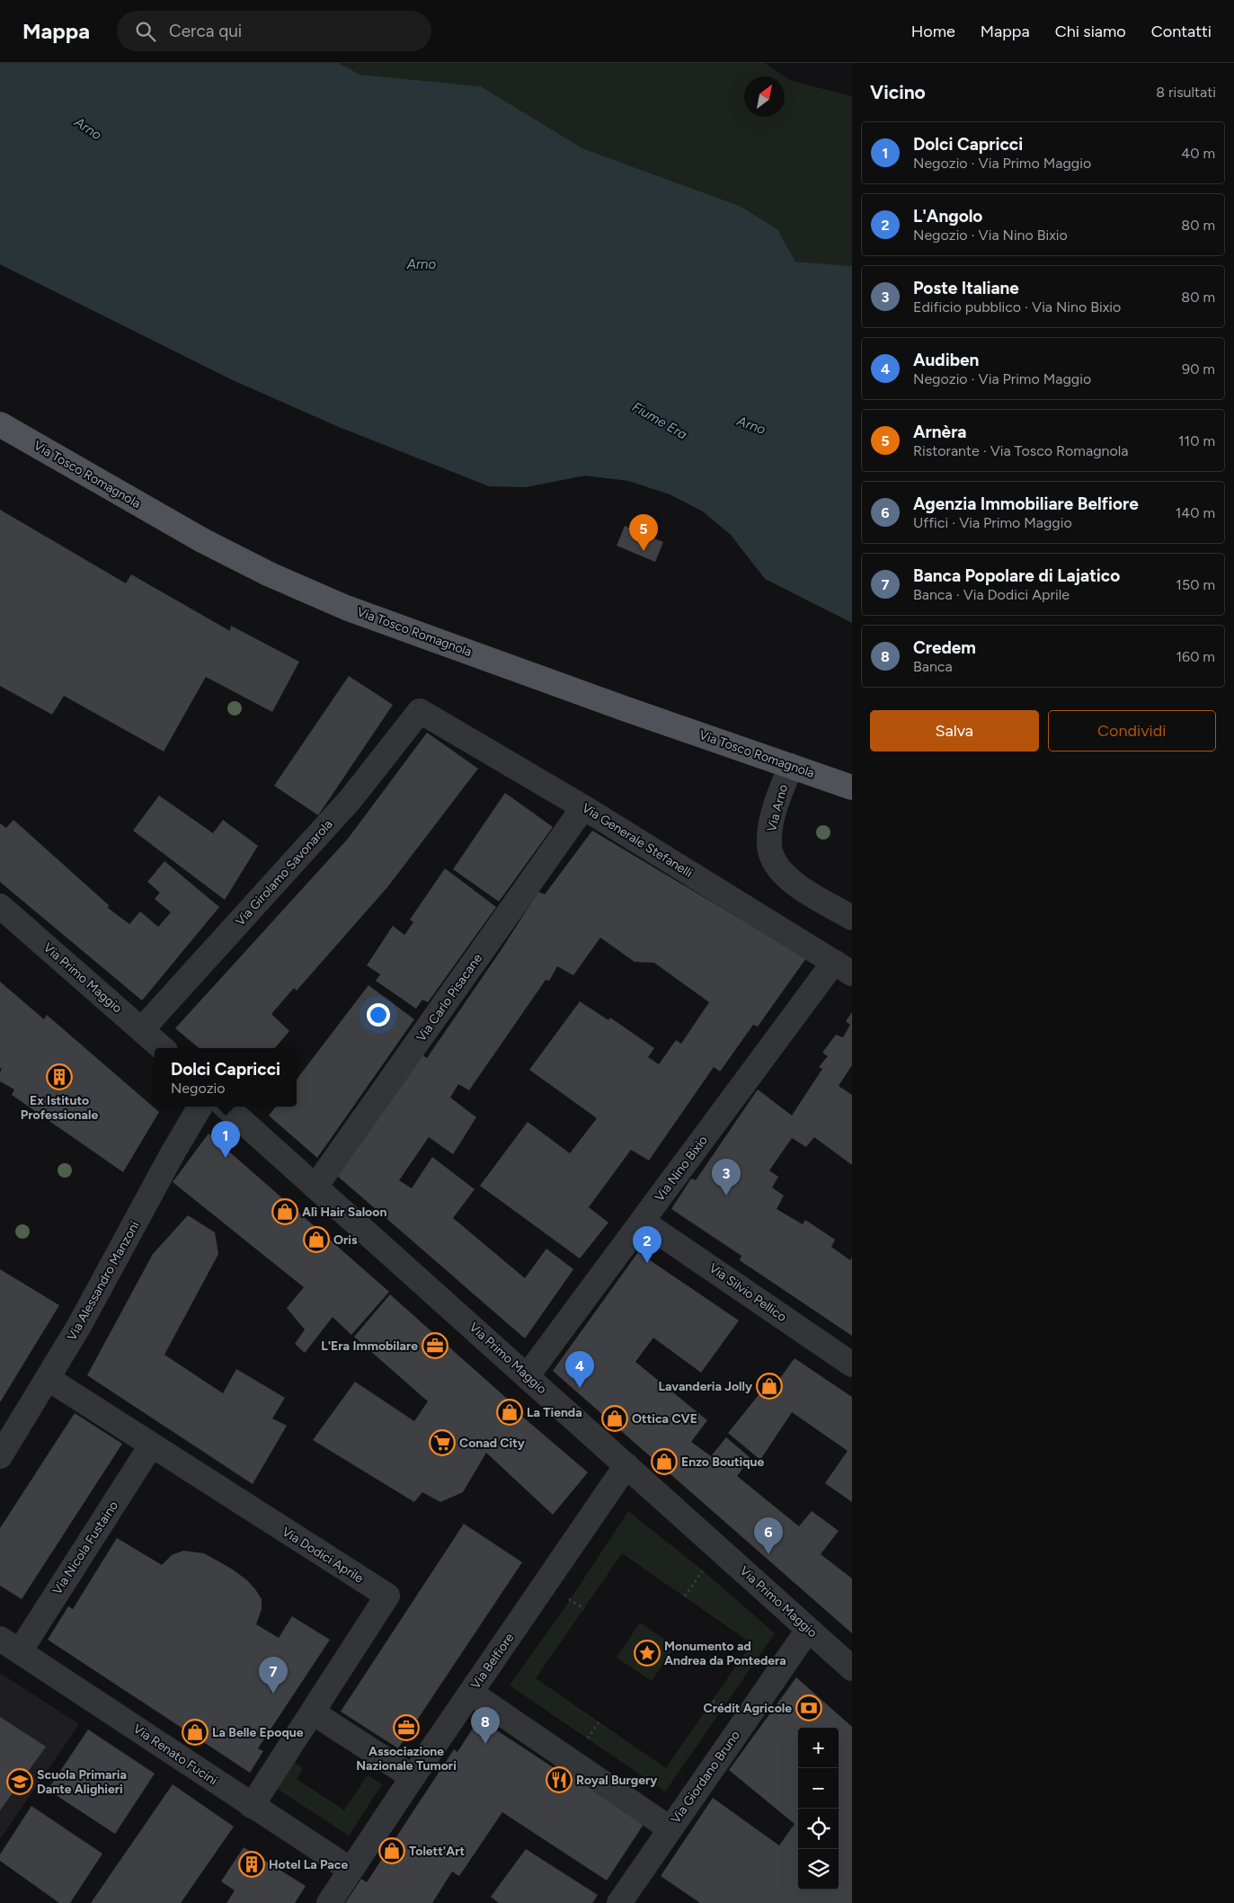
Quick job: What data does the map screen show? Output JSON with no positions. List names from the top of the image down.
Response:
{
  "streets": {
    "main road": ["Via Tosco Romagnola"],
    "street": [
      "Via Arno",
      "Via Generale Stefanelli",
      "Via Girolamo Savonarola",
      "Via Primo Maggio",
      "Via Carlo Pisacane",
      "Via Nino Bixio",
      "Via Alessandro Manzoni",
      "Via Silvio Pellico",
      "Via Nicola Fustaino",
      "Via Dodici Aprile",
      "Via Belfiore",
      "Via Renato Fucini",
      "Via Giordano Bruno"
    ]
  },
  "crossings": [
    ["Via Tosco Romagnola", "Via Arno"],
    ["Via Generale Stefanelli", "Via Girolamo Savonarola"],
    ["Via Generale Stefanelli", "Via Carlo Pisacane"],
    ["Via Generale Stefanelli", "Via Nino Bixio"],
    ["Via Girolamo Savonarola", "Via Primo Maggio"],
    ["Via Primo Maggio", "Via Carlo Pisacane"],
    ["Via Primo Maggio", "Via Nino Bixio"],
    ["Via Primo Maggio", "Via Belfiore"],
    ["Via Primo Maggio", "Via Giordano Bruno"],
    ["Via Nino Bixio", "Via Silvio Pellico"],
    ["Via Alessandro Manzoni", "Via Dodici Aprile"],
    ["Via Nicola Fustaino", "Via Dodici Aprile"],
    ["Via Nicola Fustaino", "Via Renato Fucini"],
    ["Via Dodici Aprile", "Via Renato Fucini"],
    ["Via Belfiore", "Via Renato Fucini"]
  ],
  "water": ["Arno", "Fiume Era"],
  "places": {
    "building": ["Ex Istituto Professionale", "Hotel La Pace"],
    "shop": [
      "Alì Hair Saloon",
      "Oris",
      "Lavanderia Jolly",
      "La Tienda",
      "Ottica CVE",
      "Enzo Boutique",
      "La Belle Epoque",
      "Tolett'Art"
    ],
    "office": ["L'Era Immobilare", "Associazione Nazionale Tumori"],
    "supermarket": ["Conad City"],
    "place": ["Monumento ad Andrea da Pontedera"],
    "bank": ["Crédit Agricole"],
    "restaurant": ["Royal Burgery"],
    "school or university": ["Scuola Primaria Dante Alighieri"]
  },
  "north": "top right",
  "page": {
    "header": "Mappa",
    "search": "Cerca qui",
    "nav": [
      "Home",
      "Mappa",
      "Chi siamo",
      "Contatti"
    ],
    "heading": ["Vicino", "8 risultati"],
    "list": [
      {
        "mark": "1",
        "name": "Dolci Capricci",
        "note": "Negozio · Via Primo Maggio",
        "value": "40 m"
      },
      {
        "mark": "2",
        "name": "L'Angolo",
        "note": "Negozio · Via Nino Bixio",
        "value": "80 m"
      },
      {
        "mark": "3",
        "name": "Poste Italiane",
        "note": "Edificio pubblico · Via Nino Bixio",
        "value": "80 m"
      },
      {
        "mark": "4",
        "name": "Audiben",
        "note": "Negozio · Via Primo Maggio",
        "value": "90 m"
      },
      {
        "mark": "5",
        "name": "Arnèra",
        "note": "Ristorante · Via Tosco Romagnola",
        "value": "110 m"
      },
      {
        "mark": "6",
        "name": "Agenzia Immobiliare Belfiore",
        "note": "Uffici · Via Primo Maggio",
        "value": "140 m"
      },
      {
        "mark": "7",
        "name": "Banca Popolare di Lajatico",
        "note": "Banca · Via Dodici Aprile",
        "value": "150 m"
      },
      {
        "mark": "8",
        "name": "Credem",
        "note": "Banca",
        "value": "160 m"
      }
    ],
    "pins": [
      "5",
      "1",
      "3",
      "2",
      "4",
      "6",
      "7",
      "8"
    ],
    "buttons": ["Salva", "Condividi"],
    "popup": ["Dolci Capricci", "Negozio"],
    "map_buttons": ["+", "−"]
  }
}
